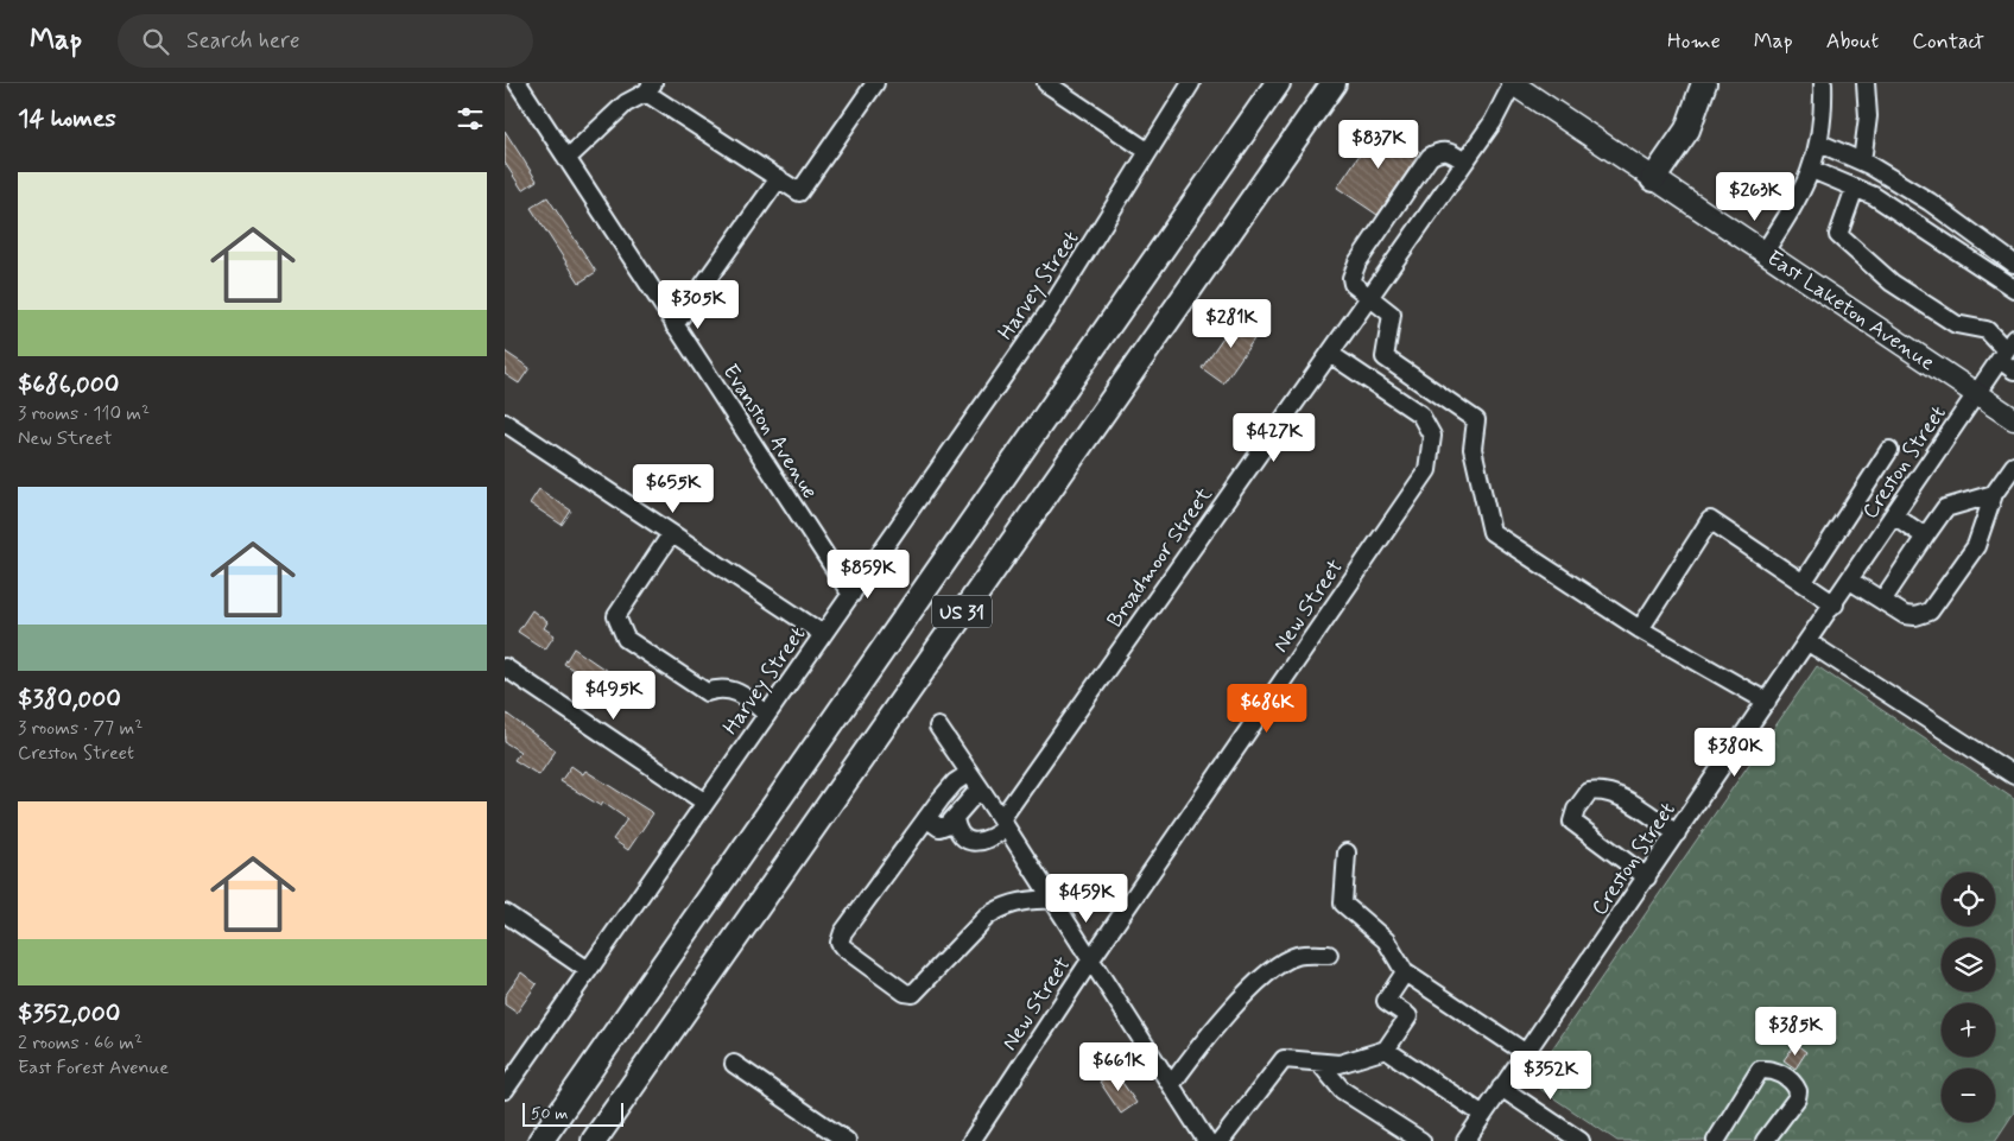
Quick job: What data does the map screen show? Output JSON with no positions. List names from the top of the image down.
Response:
{
  "streets": {
    "highway": ["US 31"],
    "main road": ["East Laketon Avenue"],
    "street": [
      "Harvey Street",
      "Evanston Avenue",
      "Creston Street",
      "Broadmoor Street",
      "New Street"
    ]
  },
  "crossings": [
    ["Harvey Street", "Evanston Avenue"],
    ["East Laketon Avenue", "Creston Street"],
    ["East Laketon Avenue", "Broadmoor Street"],
    ["Broadmoor Street", "New Street"]
  ],
  "scale_bar": "50 m",
  "page": {
    "header": "Map",
    "search": "Search here",
    "nav": [
      "Home",
      "Map",
      "About",
      "Contact"
    ],
    "heading": "14 homes",
    "price": [
      "$837K",
      "$263K",
      "$305K",
      "$281K",
      "$427K",
      "$655K",
      "$859K",
      "$495K",
      "$686K",
      "$380K",
      "$459K",
      "$385K",
      "$661K",
      "$352K"
    ],
    "list": [
      {
        "name": "$686,000",
        "note": "3 rooms · 110 m² · New Street"
      },
      {
        "name": "$380,000",
        "note": "3 rooms · 77 m² · Creston Street"
      },
      {
        "name": "$352,000",
        "note": "2 rooms · 66 m² · East Forest Avenue"
      }
    ],
    "map_buttons": ["+", "−"],
    "scale": "50 m"
  }
}
